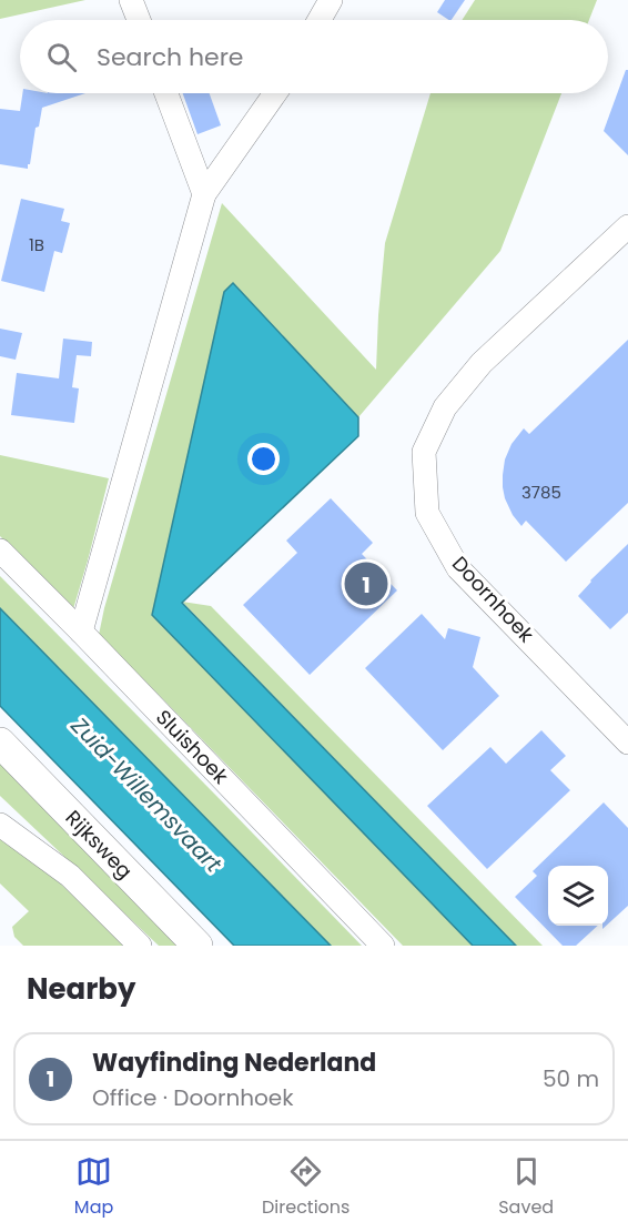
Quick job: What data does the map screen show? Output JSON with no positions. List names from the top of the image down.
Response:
{
  "streets": {
    "main road": ["Rijksweg"],
    "street": ["Doornhoek", "Sluishoek"]
  },
  "water": ["Zuid-Willemsvaart"],
  "house_numbers": ["1B", "3785"],
  "page": {
    "search": "Search here",
    "pins": "1",
    "heading": "Nearby",
    "list": [
      {
        "mark": "1",
        "name": "Wayfinding Nederland",
        "note": "Office · Doornhoek",
        "value": "50 m"
      }
    ],
    "nav": ["Map", "Directions", "Saved"]
  }
}
